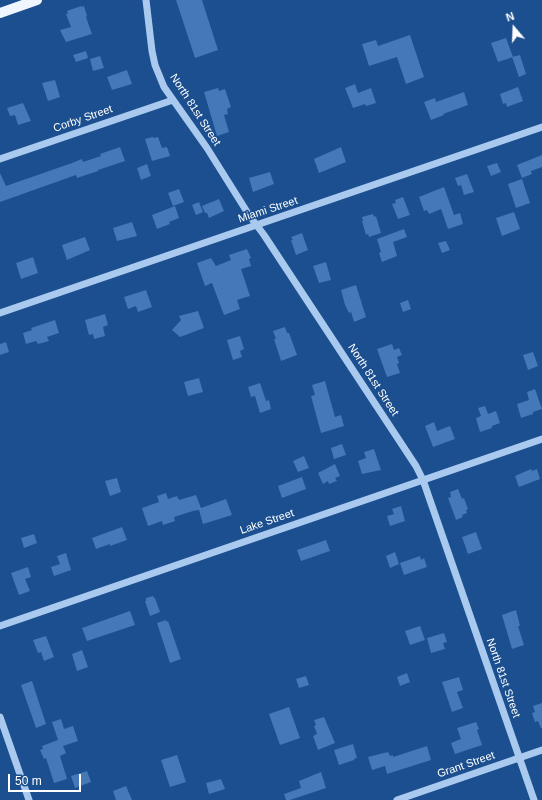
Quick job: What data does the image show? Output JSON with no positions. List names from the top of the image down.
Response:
{
  "streets": {
    "street": [
      "North 81st Street",
      "Corby Street",
      "Miami Street",
      "Lake Street",
      "Grant Street"
    ]
  },
  "crossings": [
    ["North 81st Street", "Corby Street"],
    ["North 81st Street", "Miami Street"],
    ["North 81st Street", "Lake Street"],
    ["North 81st Street", "Grant Street"]
  ],
  "scale_bar": "50 m",
  "north": "top"
}
